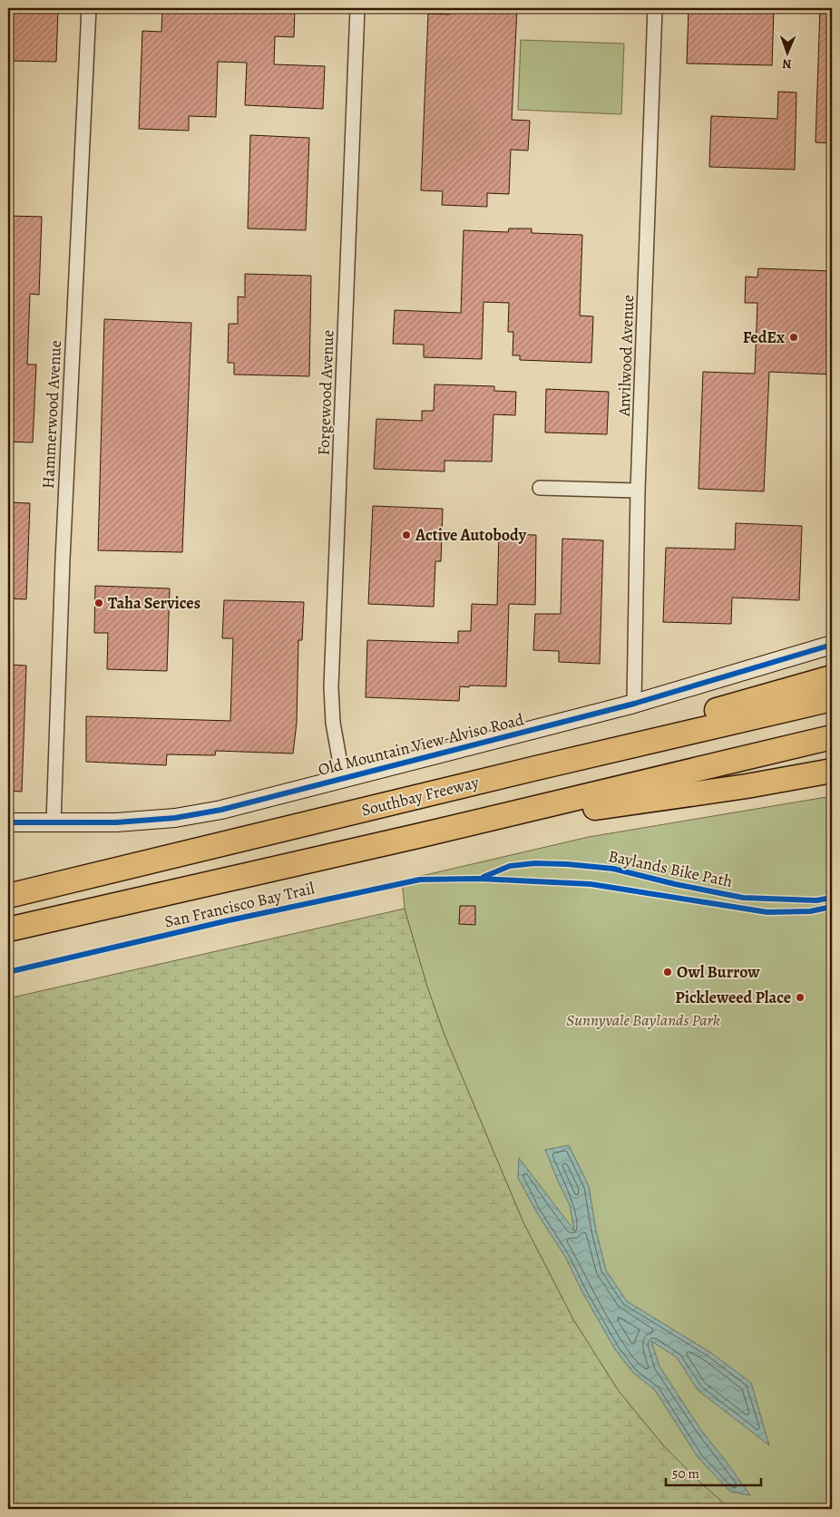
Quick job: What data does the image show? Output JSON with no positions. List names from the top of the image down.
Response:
{
  "streets": {
    "highway": ["Southbay Freeway"],
    "street": [
      "Anvilwood Avenue",
      "Forgewood Avenue",
      "Hammerwood Avenue",
      "Old Mountain View-Alviso Road"
    ],
    "cycle path": ["Baylands Bike Path", "San Francisco Bay Trail"]
  },
  "crossings": [
    ["Anvilwood Avenue", "Old Mountain View-Alviso Road"],
    ["Forgewood Avenue", "Old Mountain View-Alviso Road"],
    ["Hammerwood Avenue", "Old Mountain View-Alviso Road"]
  ],
  "parks": ["Sunnyvale Baylands Park"],
  "places": [
    "FedEx",
    "Active Autobody",
    "Taha Services",
    "Owl Burrow",
    "Pickleweed Place"
  ],
  "scale_bar": "50 m",
  "north": "bottom"
}
